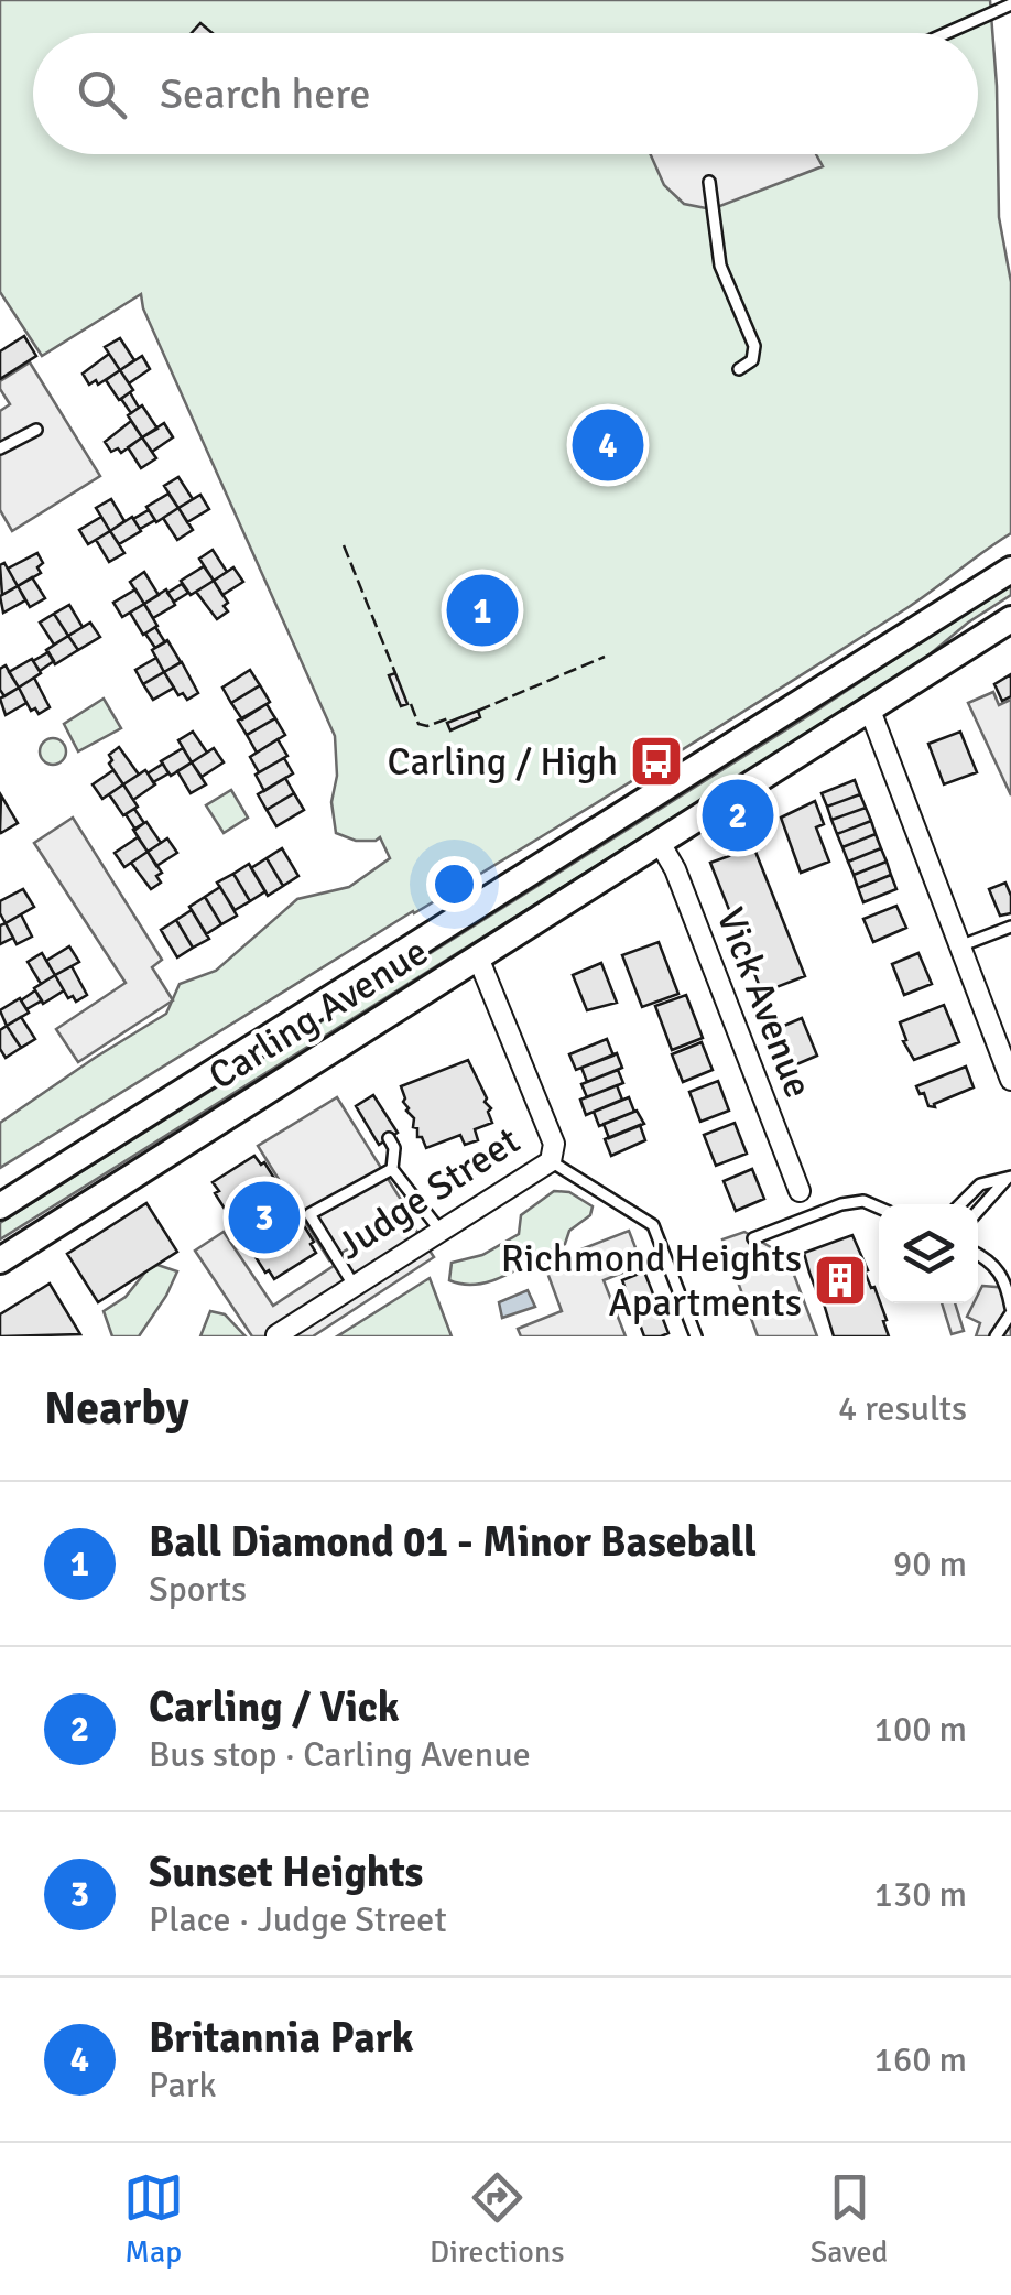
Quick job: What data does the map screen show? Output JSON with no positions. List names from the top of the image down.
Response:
{
  "streets": {
    "main road": ["Carling Avenue"],
    "street": ["Vick Avenue", "Judge Street"]
  },
  "crossings": [
    ["Vick Avenue", "Carling Avenue"],
    ["Carling Avenue", "Judge Street"]
  ],
  "places": {
    "bus stop": ["Carling / High"],
    "building": ["Richmond Heights Apartments"]
  },
  "page": {
    "search": "Search here",
    "pins": [
      "4",
      "1",
      "2",
      "3"
    ],
    "heading": ["Nearby", "4 results"],
    "list": [
      {
        "mark": "1",
        "name": "Ball Diamond 01 - Minor Baseball",
        "note": "Sports",
        "value": "90 m"
      },
      {
        "mark": "2",
        "name": "Carling / Vick",
        "note": "Bus stop · Carling Avenue",
        "value": "100 m"
      },
      {
        "mark": "3",
        "name": "Sunset Heights",
        "note": "Place · Judge Street",
        "value": "130 m"
      },
      {
        "mark": "4",
        "name": "Britannia Park",
        "note": "Park",
        "value": "160 m"
      }
    ],
    "nav": ["Map", "Directions", "Saved"]
  }
}
